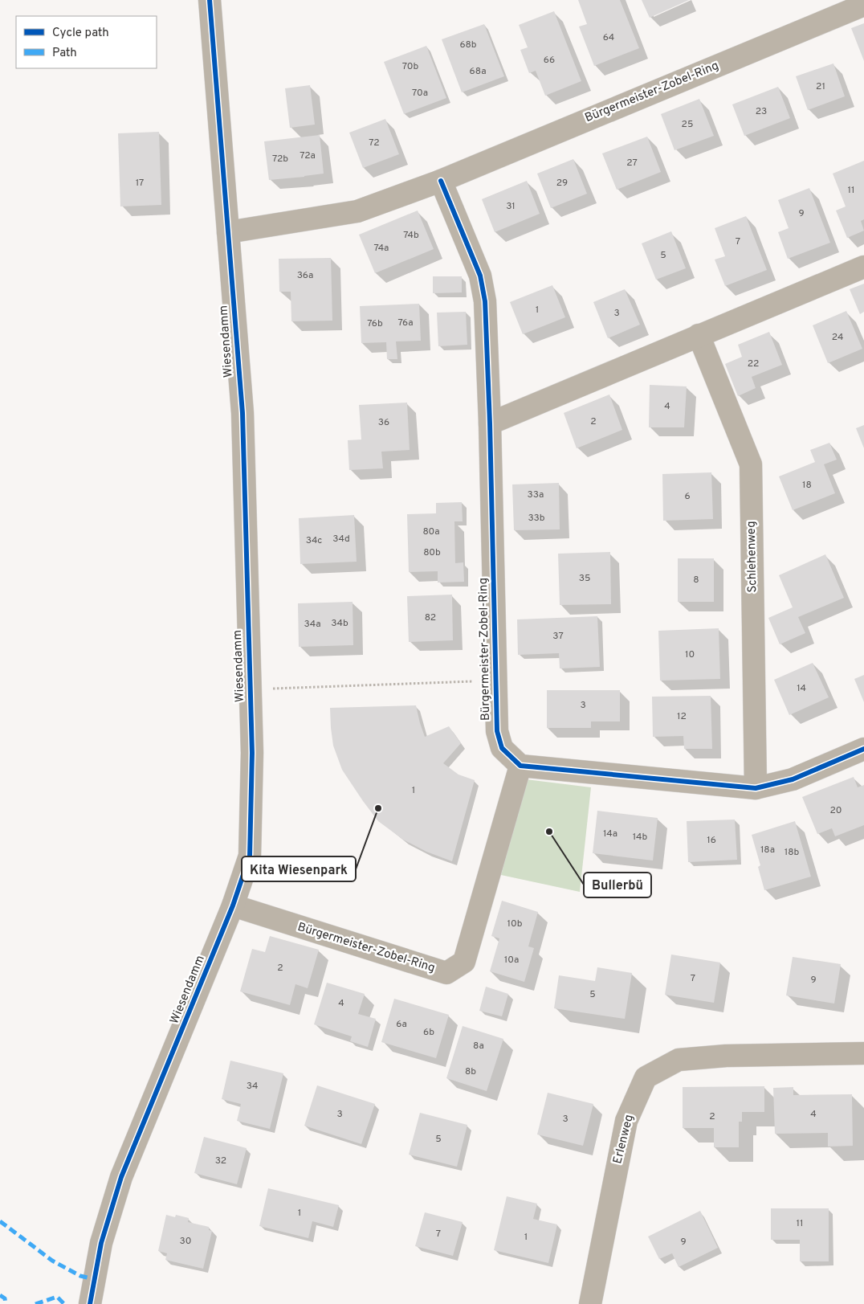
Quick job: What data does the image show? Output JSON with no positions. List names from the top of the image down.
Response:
{
  "streets": {
    "street": [
      "Bürgermeister-Zobel-Ring",
      "Wiesendamm",
      "Schlehenweg",
      "Erlenweg"
    ]
  },
  "crossings": [
    ["Bürgermeister-Zobel-Ring", "Wiesendamm"]
  ],
  "places": ["Kita Wiesenpark", "Bullerbü"],
  "house_numbers": [
    "64",
    "68b",
    "66",
    "70b",
    "68a",
    "21",
    "70a",
    "23",
    "25",
    "72",
    "72a",
    "72b",
    "27",
    "17",
    "29",
    "11",
    "31",
    "9",
    "74b",
    "7",
    "74a",
    "5",
    "36a",
    "1",
    "3",
    "76a",
    "76b",
    "24",
    "22",
    "4",
    "2",
    "36",
    "18",
    "33a",
    "6",
    "33b",
    "80a",
    "34d",
    "34c",
    "80b",
    "35",
    "8",
    "82",
    "34b",
    "34a",
    "37",
    "10",
    "14",
    "3",
    "12",
    "1",
    "20",
    "14a",
    "14b",
    "16",
    "18a",
    "18b",
    "10b",
    "10a",
    "2",
    "7",
    "9",
    "5",
    "4",
    "6a",
    "6b",
    "8a",
    "8b",
    "34",
    "3",
    "4",
    "2",
    "3",
    "5",
    "32",
    "1",
    "11",
    "7",
    "1",
    "30",
    "9"
  ],
  "legend": ["Cycle path", "Path"]
}
